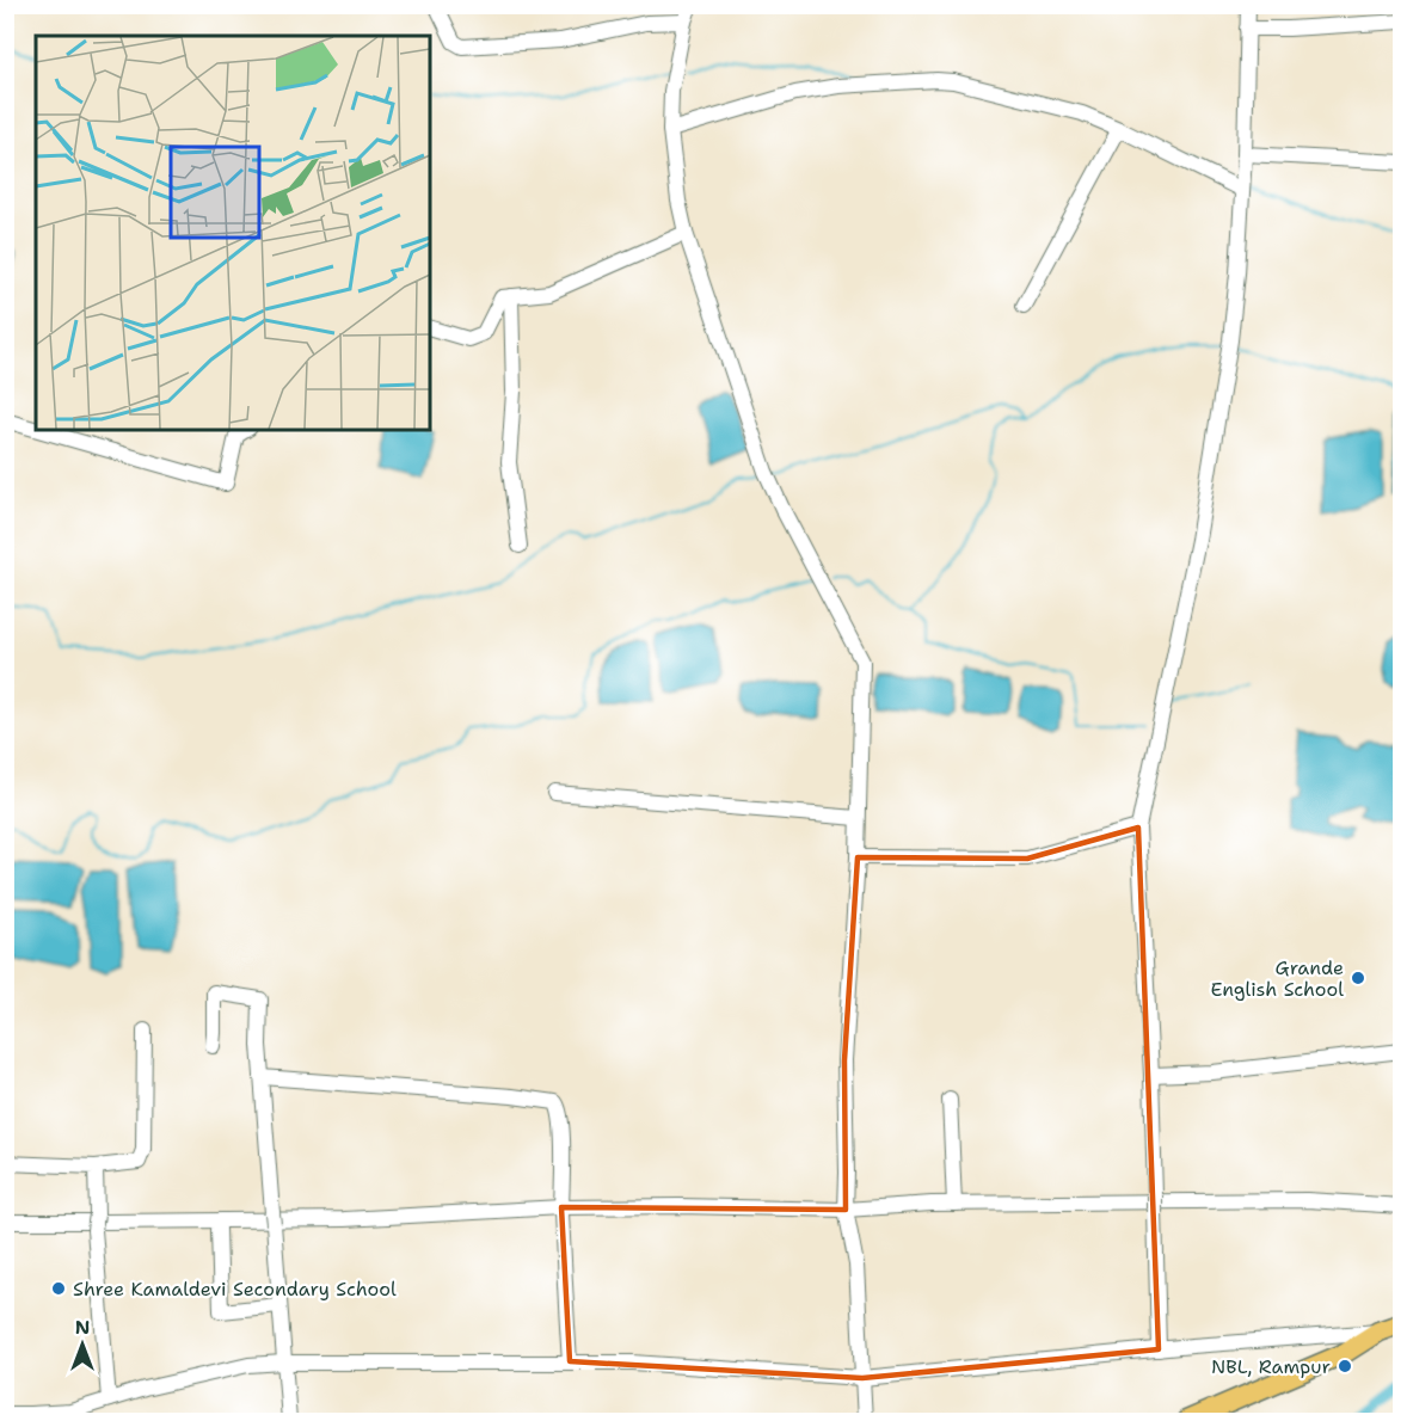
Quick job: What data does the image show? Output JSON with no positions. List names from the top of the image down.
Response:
{
  "places": ["Grande English School", "Shree Kamaldevi Secondary School", "NBL, Rampur"],
  "north": "top"
}
